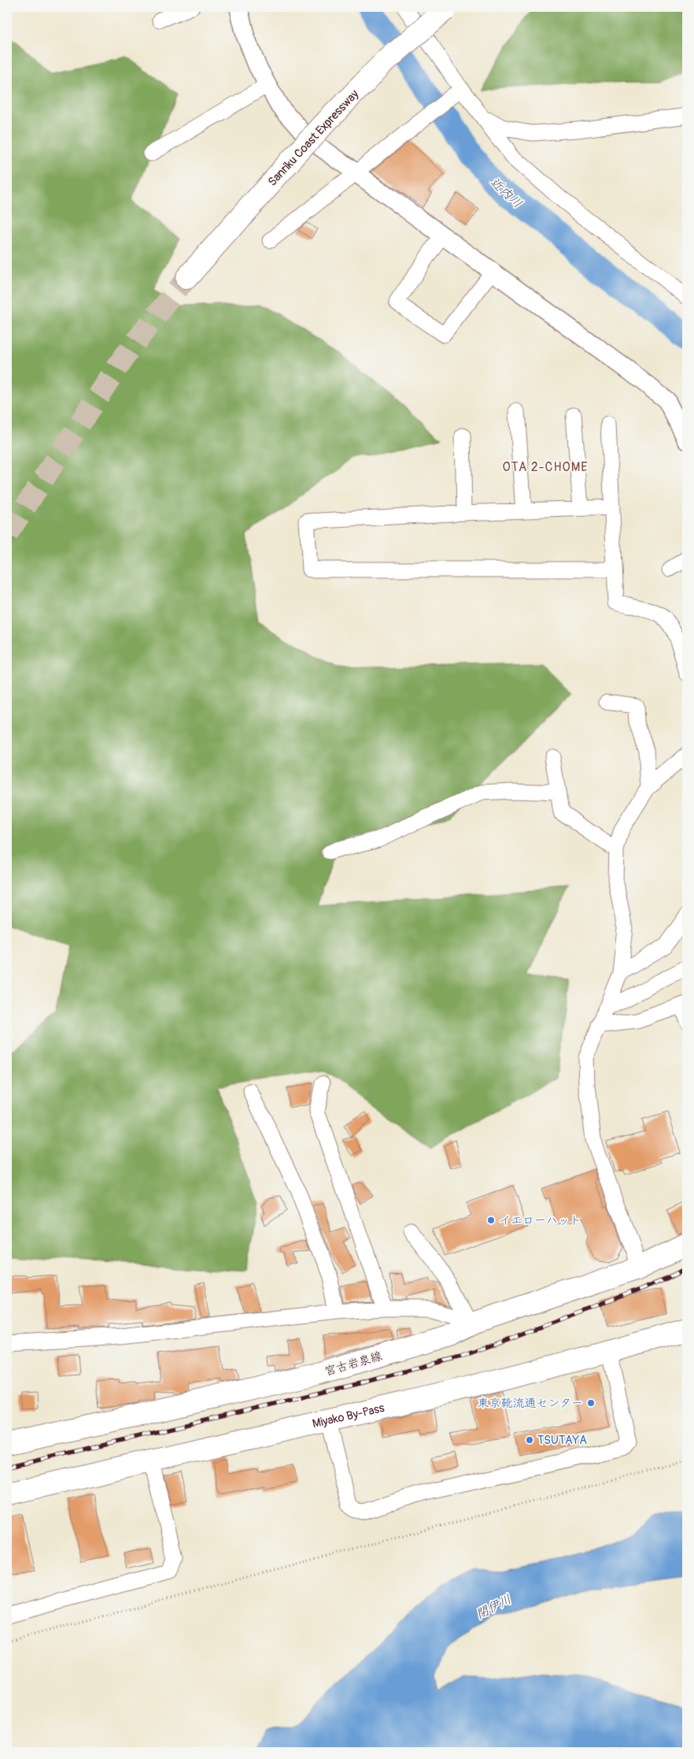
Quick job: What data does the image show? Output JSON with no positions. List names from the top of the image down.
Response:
{
  "streets": {
    "main road": ["Sanriku Coast Expressway", "宮古岩泉線", "Miyako By-Pass"]
  },
  "districts": ["OTA 2-CHOME"],
  "water": ["近内川", "閉伊川"],
  "places": ["イエローハット", "東京靴流通センター", "TSUTAYA"]
}
